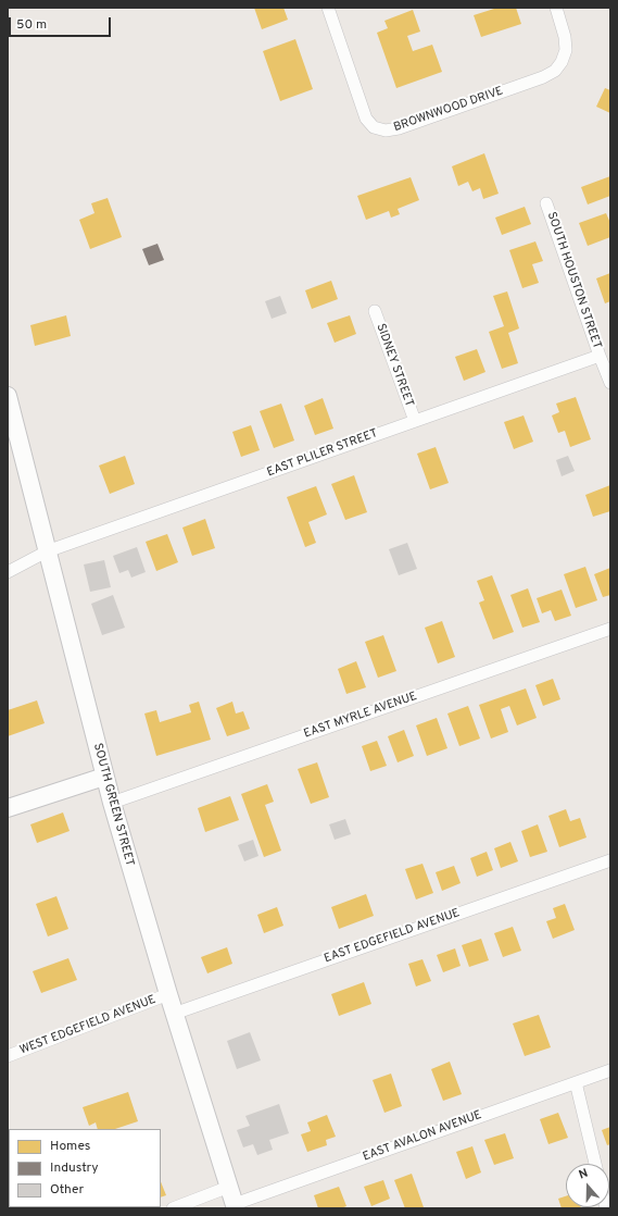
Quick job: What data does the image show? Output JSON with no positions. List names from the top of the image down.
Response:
{
  "streets": {
    "street": [
      "BROWNWOOD DRIVE",
      "SOUTH HOUSTON STREET",
      "SIDNEY STREET",
      "EAST PLILER STREET",
      "EAST MYRLE AVENUE",
      "SOUTH GREEN STREET",
      "EAST EDGEFIELD AVENUE",
      "WEST EDGEFIELD AVENUE",
      "EAST AVALON AVENUE"
    ]
  },
  "crossings": [
    ["SOUTH HOUSTON STREET", "EAST PLILER STREET"],
    ["SIDNEY STREET", "EAST PLILER STREET"],
    ["EAST PLILER STREET", "SOUTH GREEN STREET"],
    ["EAST MYRLE AVENUE", "SOUTH GREEN STREET"],
    ["SOUTH GREEN STREET", "EAST EDGEFIELD AVENUE"],
    ["SOUTH GREEN STREET", "WEST EDGEFIELD AVENUE"],
    ["SOUTH GREEN STREET", "EAST AVALON AVENUE"]
  ],
  "legend": ["Homes", "Industry", "Other"],
  "scale_bar": "50 m",
  "north": "top"
}
